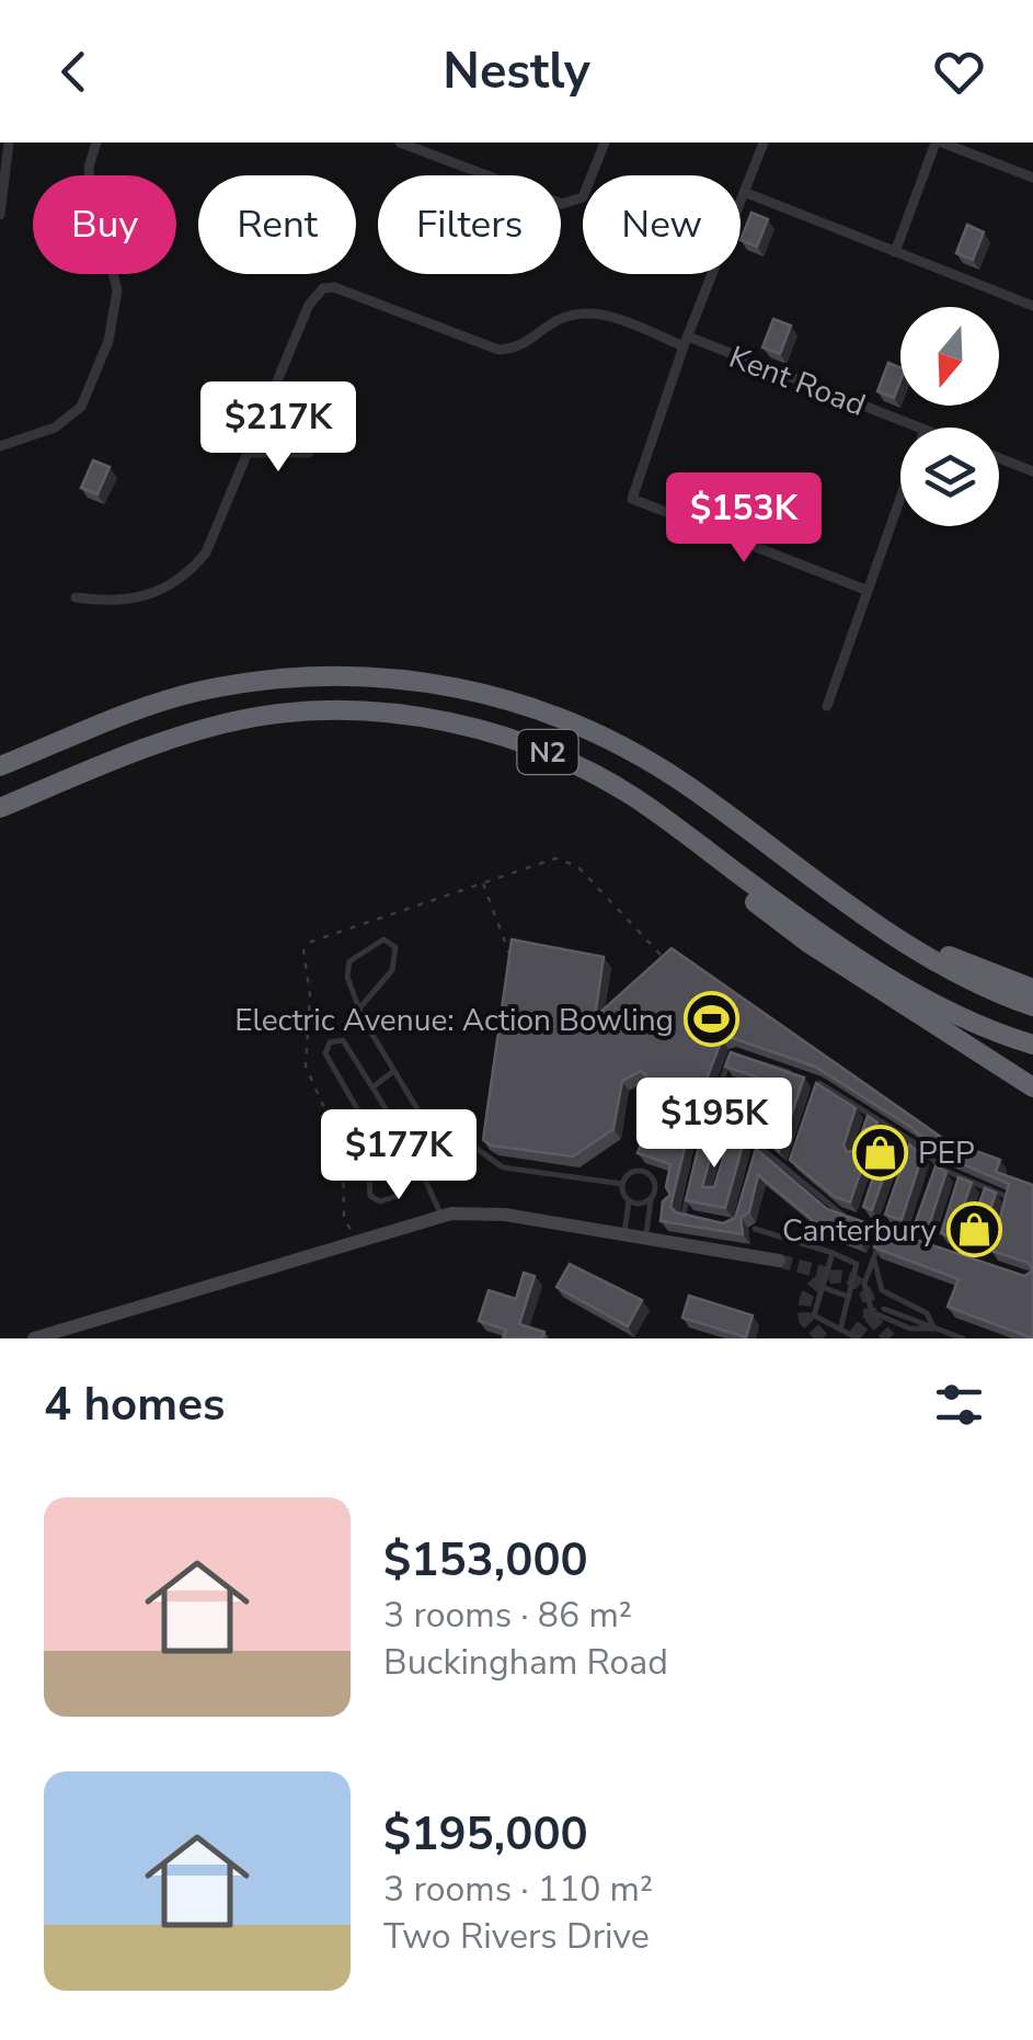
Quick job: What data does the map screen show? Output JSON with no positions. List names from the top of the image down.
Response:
{
  "streets": {
    "highway": ["N2"],
    "street": ["Kent Road"]
  },
  "places": {
    "sports": ["Electric Avenue: Action Bowling"],
    "shop": ["PEP", "Canterbury"]
  },
  "north": "bottom",
  "page": {
    "header": "Nestly",
    "chip": [
      "Buy",
      "Rent",
      "Filters",
      "New"
    ],
    "price": [
      "$217K",
      "$153K",
      "$195K",
      "$177K"
    ],
    "heading": "4 homes",
    "list": [
      {
        "name": "$153,000",
        "note": "3 rooms · 86 m² · Buckingham Road"
      },
      {
        "name": "$195,000",
        "note": "3 rooms · 110 m² · Two Rivers Drive"
      }
    ]
  }
}
